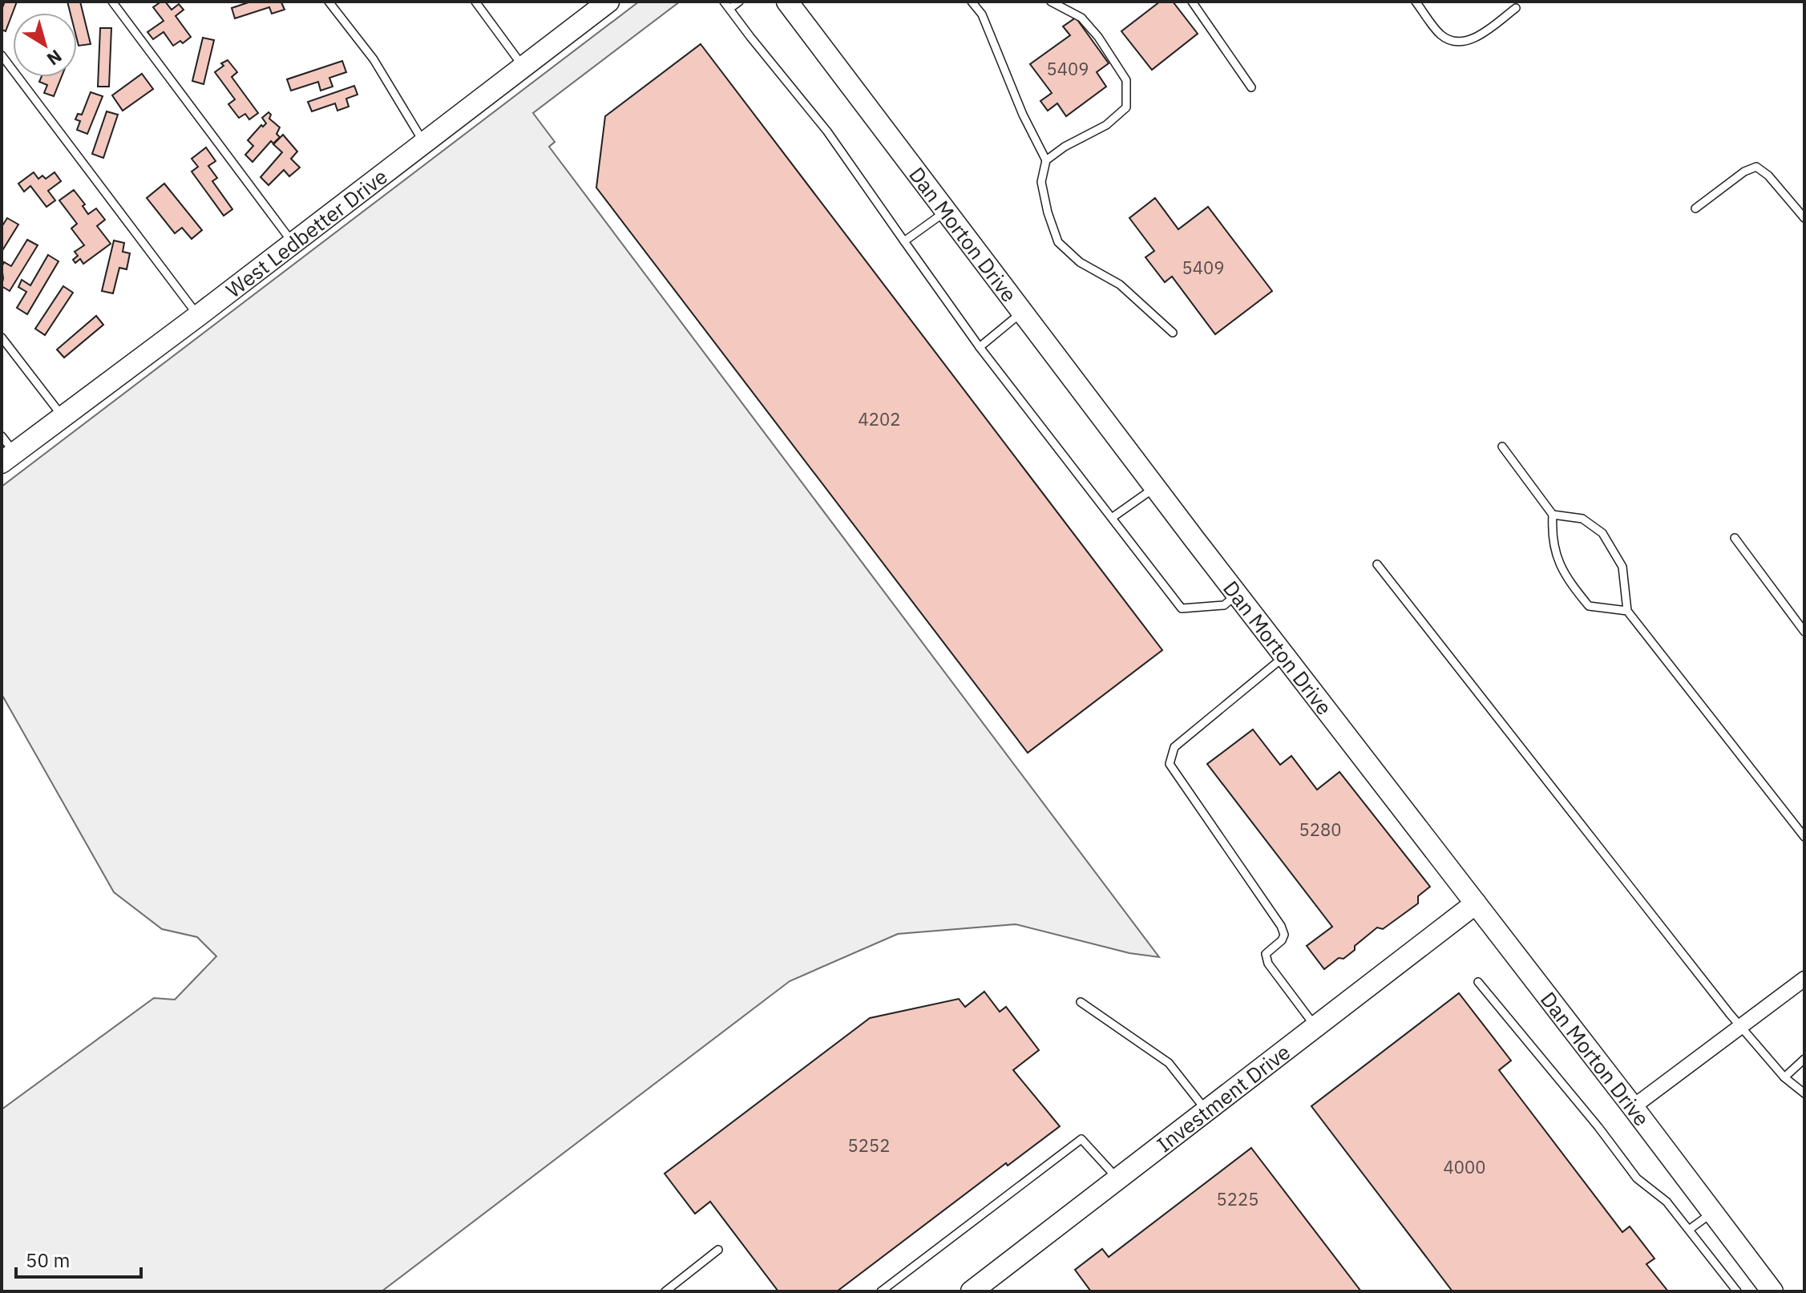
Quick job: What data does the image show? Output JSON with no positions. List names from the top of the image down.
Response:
{
  "streets": {
    "street": ["West Ledbetter Drive", "Dan Morton Drive", "Investment Drive"]
  },
  "crossings": [
    ["Dan Morton Drive", "Investment Drive"]
  ],
  "house_numbers": [
    "5409",
    "5409",
    "4202",
    "5280",
    "5252",
    "4000",
    "5225"
  ],
  "scale_bar": "50 m",
  "north": "bottom right"
}
